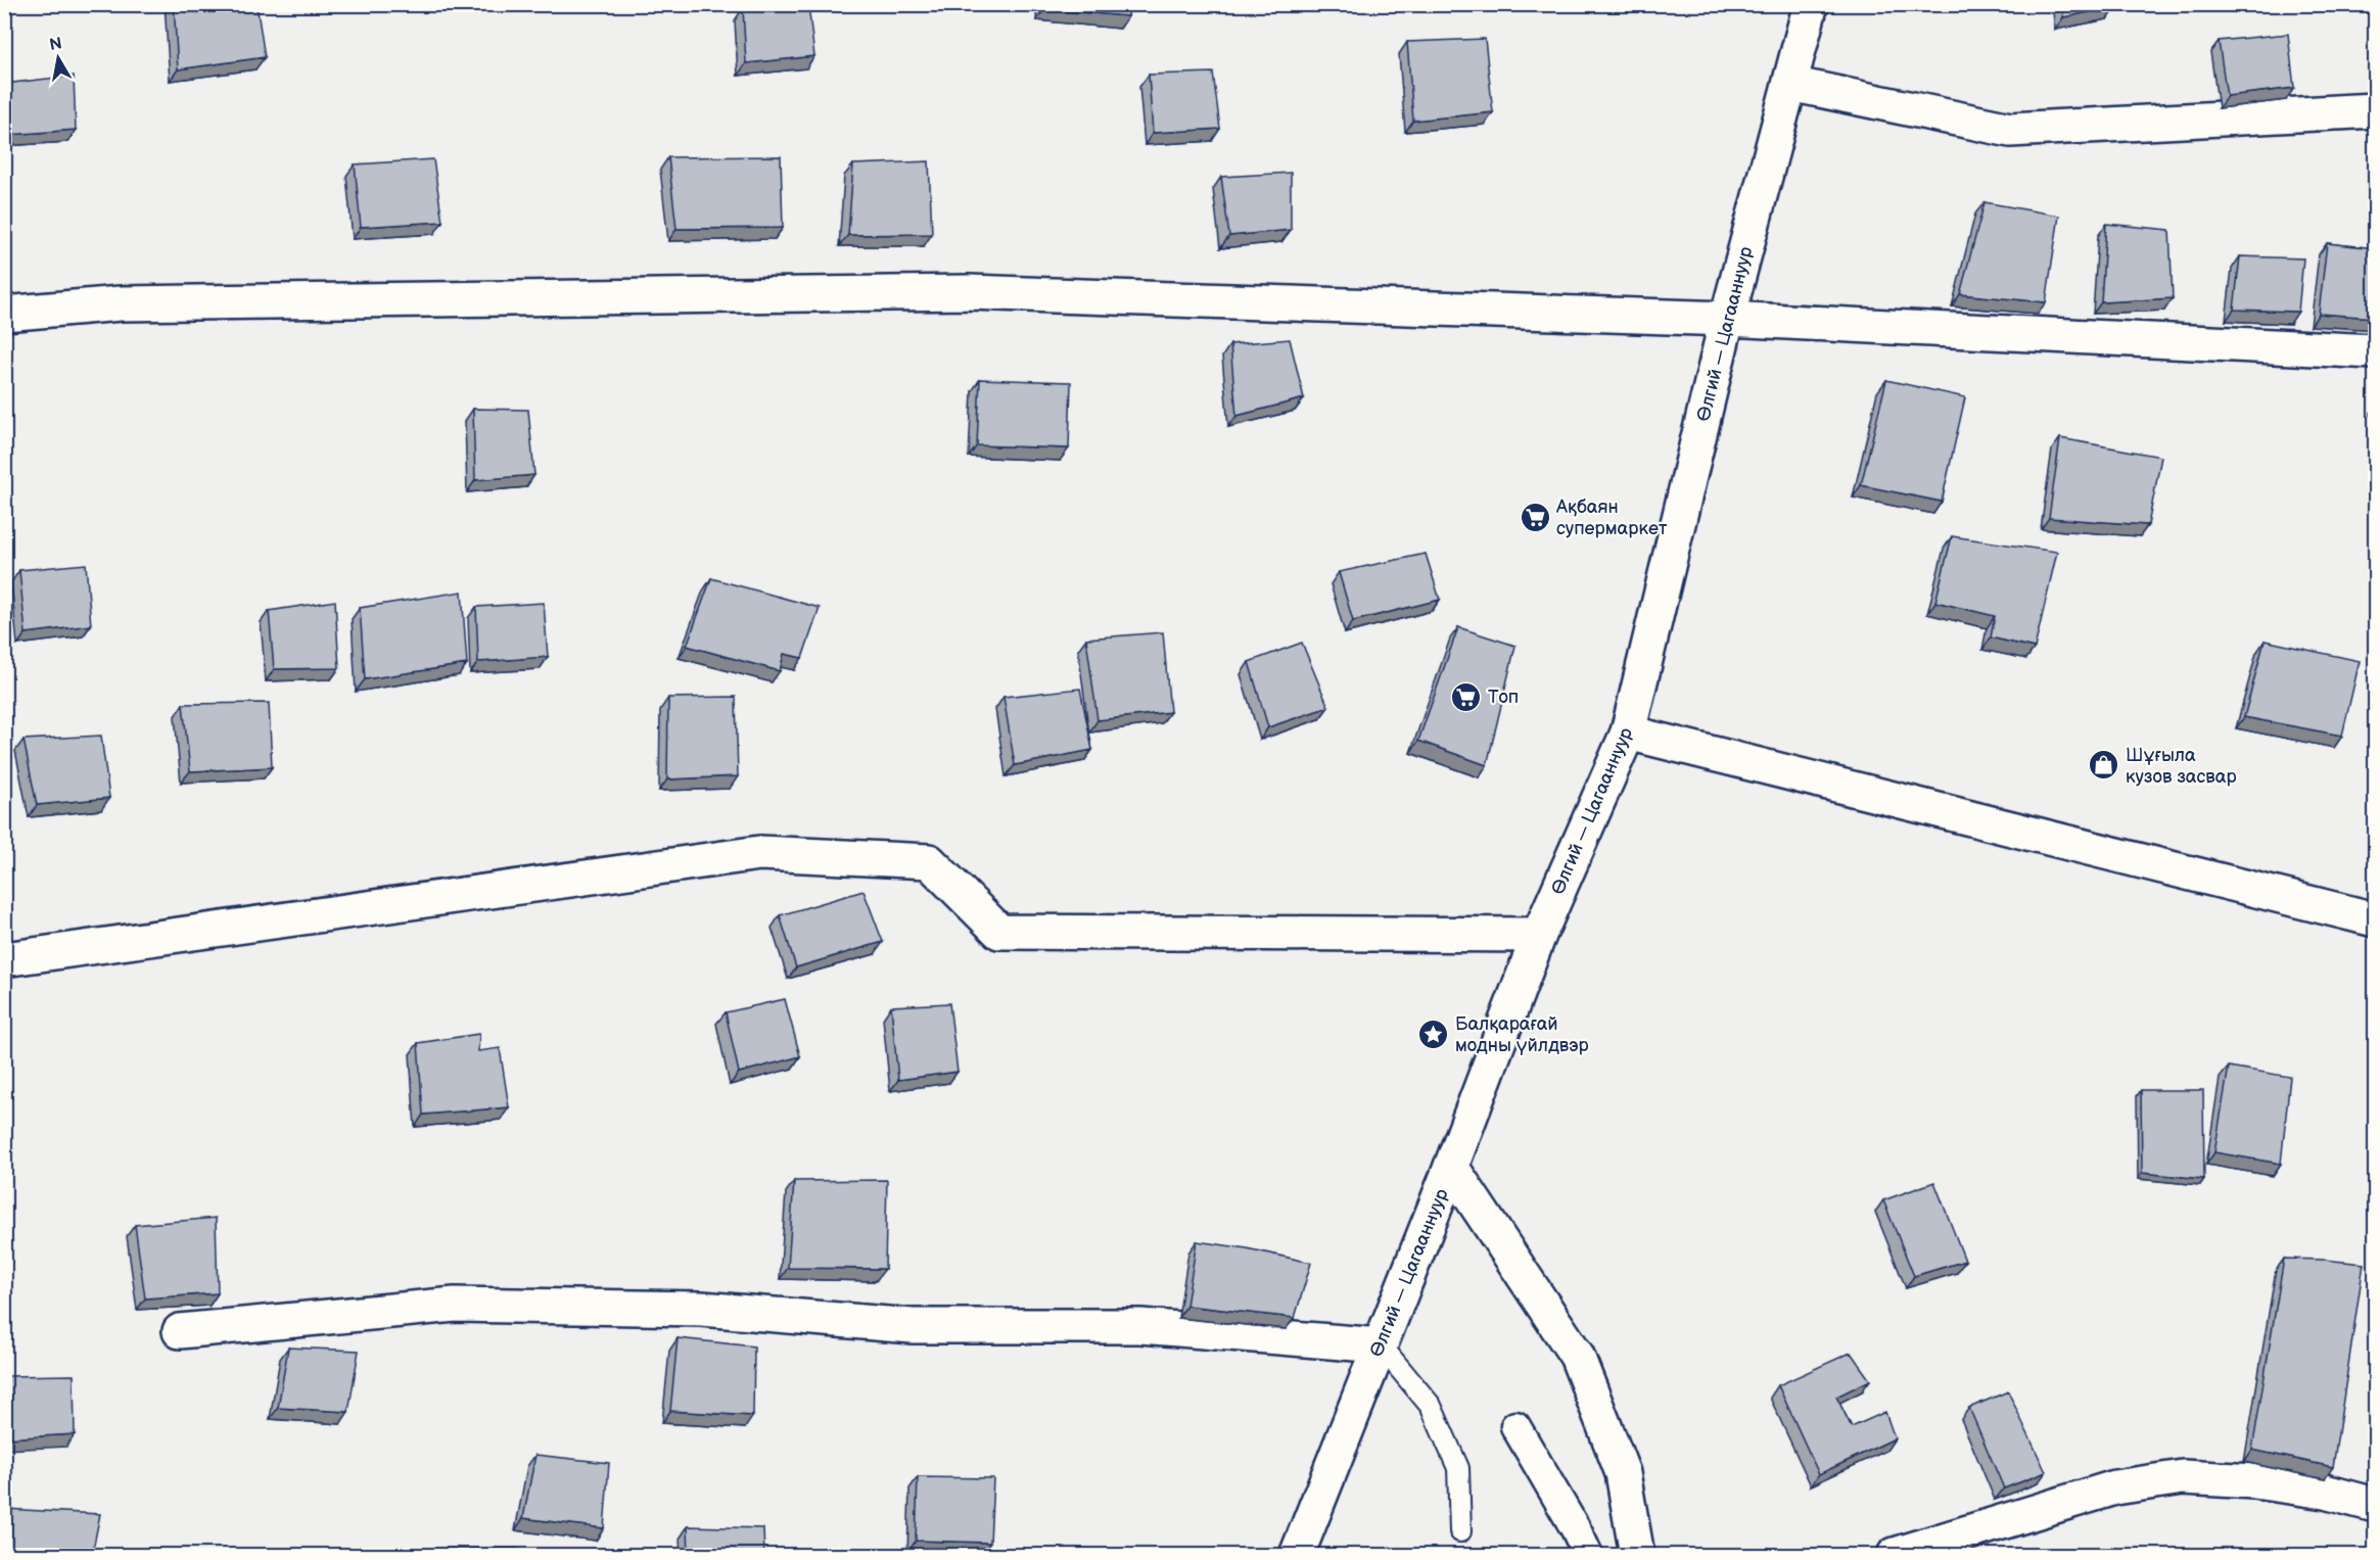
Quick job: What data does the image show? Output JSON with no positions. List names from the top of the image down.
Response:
{
  "streets": {
    "main road": ["Өлгий — Цагааннуур"]
  },
  "places": {
    "supermarket": ["Ақбаян супермаркет", "Топ"],
    "shop": ["Шұғыла кузов засвар"],
    "place": ["Балқарағай модны үйлдвэр"]
  },
  "north": "top"
}
